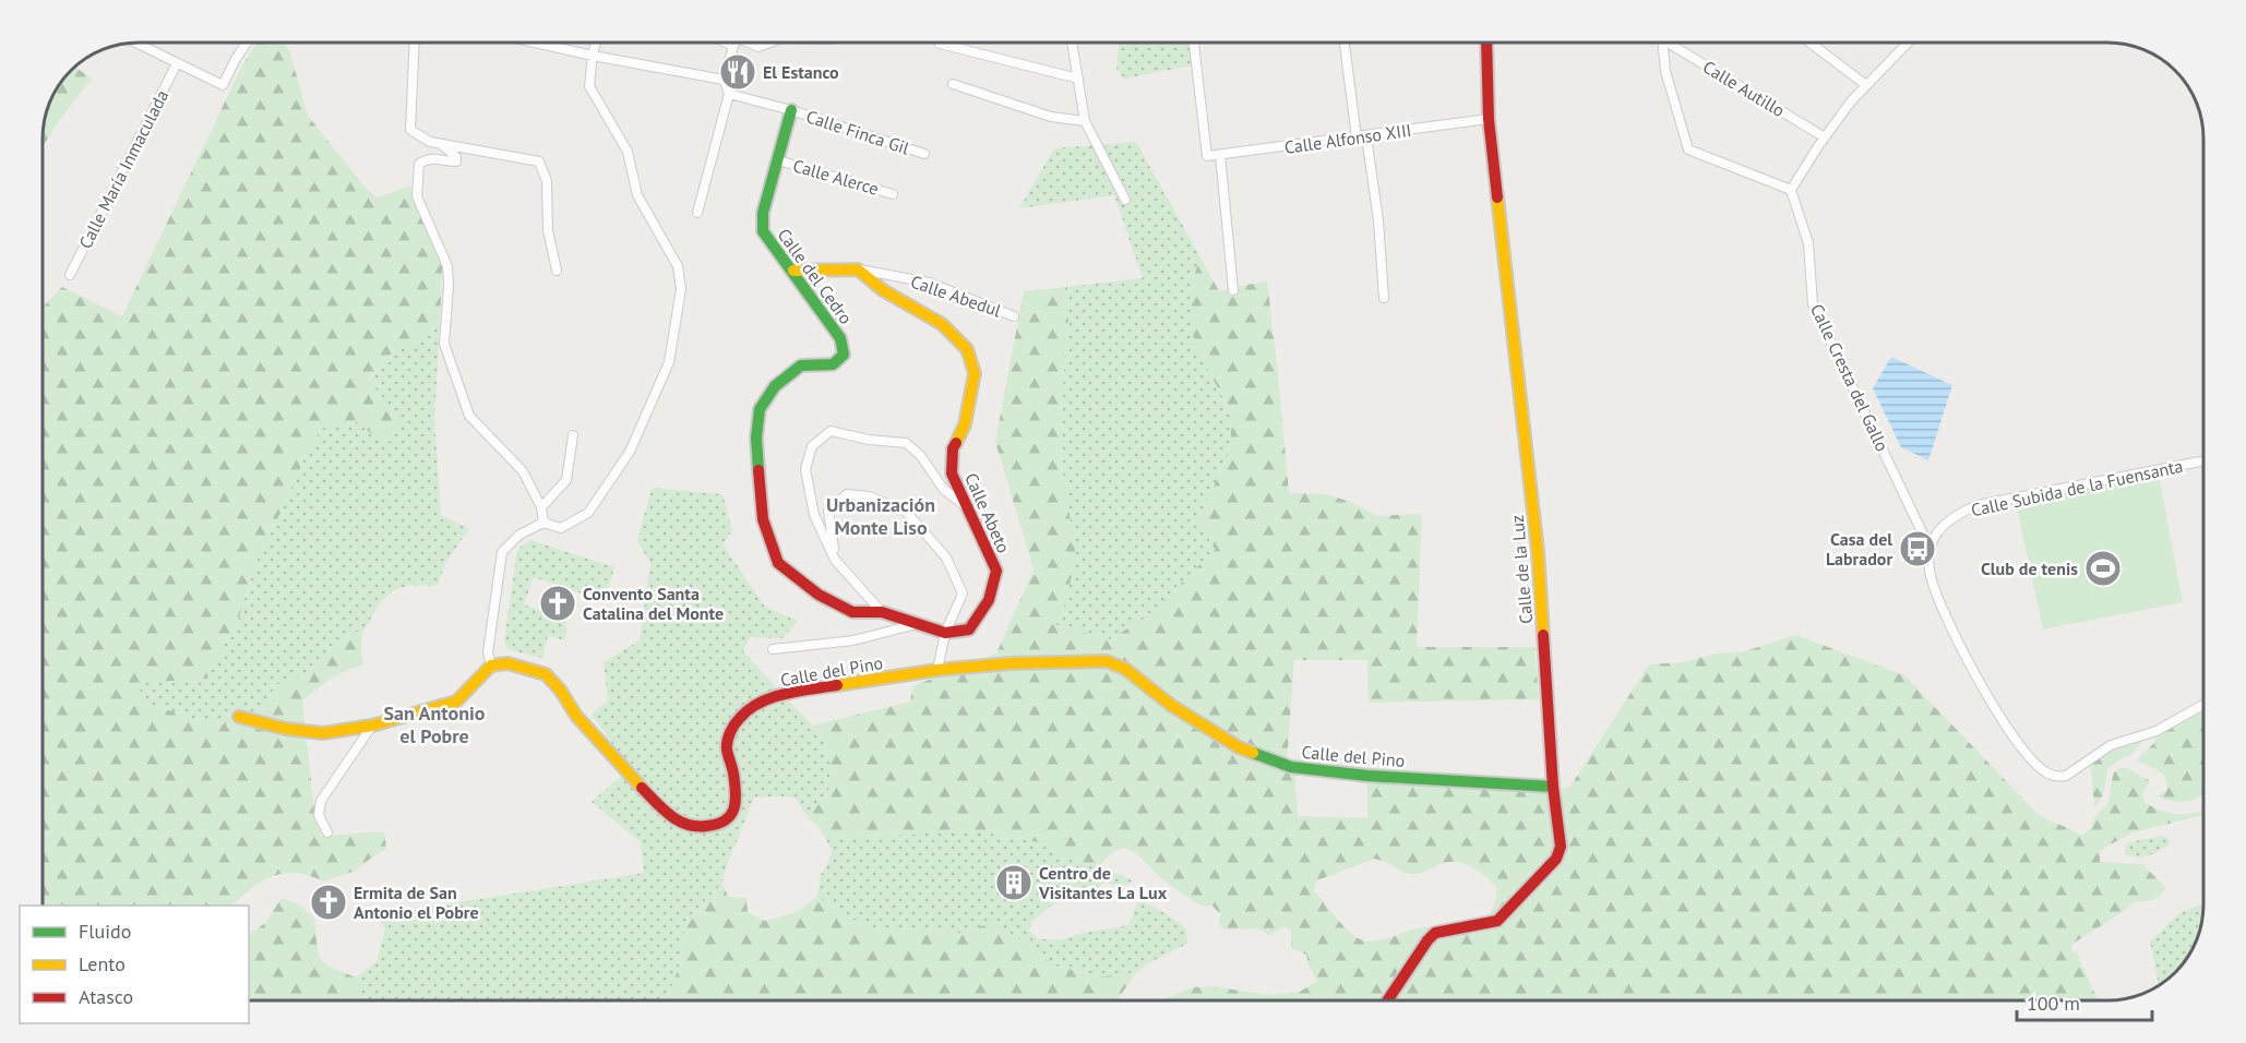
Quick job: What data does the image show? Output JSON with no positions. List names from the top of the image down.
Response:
{
  "streets": {
    "street": [
      "Calle Autillo",
      "Calle Finca Gil",
      "Calle Alfonso XIII",
      "Calle María Inmaculada",
      "Calle Alerce",
      "Calle del Cedro",
      "Calle Abedul",
      "Calle Cresta del Gallo",
      "Calle Subida de la Fuensanta",
      "Calle Abeto",
      "Calle de la Luz",
      "Calle del Pino"
    ]
  },
  "crossings": [
    ["Calle Finca Gil", "Calle del Cedro"],
    ["Calle Alfonso XIII", "Calle de la Luz"],
    ["Calle Alerce", "Calle del Cedro"],
    ["Calle del Cedro", "Calle Abeto"],
    ["Calle Abedul", "Calle Abeto"],
    ["Calle Cresta del Gallo", "Calle Subida de la Fuensanta"],
    ["Calle de la Luz", "Calle del Pino"]
  ],
  "districts": ["Urbanización Monte Liso", "San Antonio el Pobre"],
  "places": {
    "restaurant": ["El Estanco"],
    "bus stop": ["Casa del Labrador"],
    "sports": ["Club de tenis"],
    "church": ["Convento Santa Catalina del Monte", "Ermita de San Antonio el Pobre"],
    "building": ["Centro de Visitantes La Lux"]
  },
  "legend": ["Fluido", "Lento", "Atasco"],
  "scale_bar": "100 m"
}
